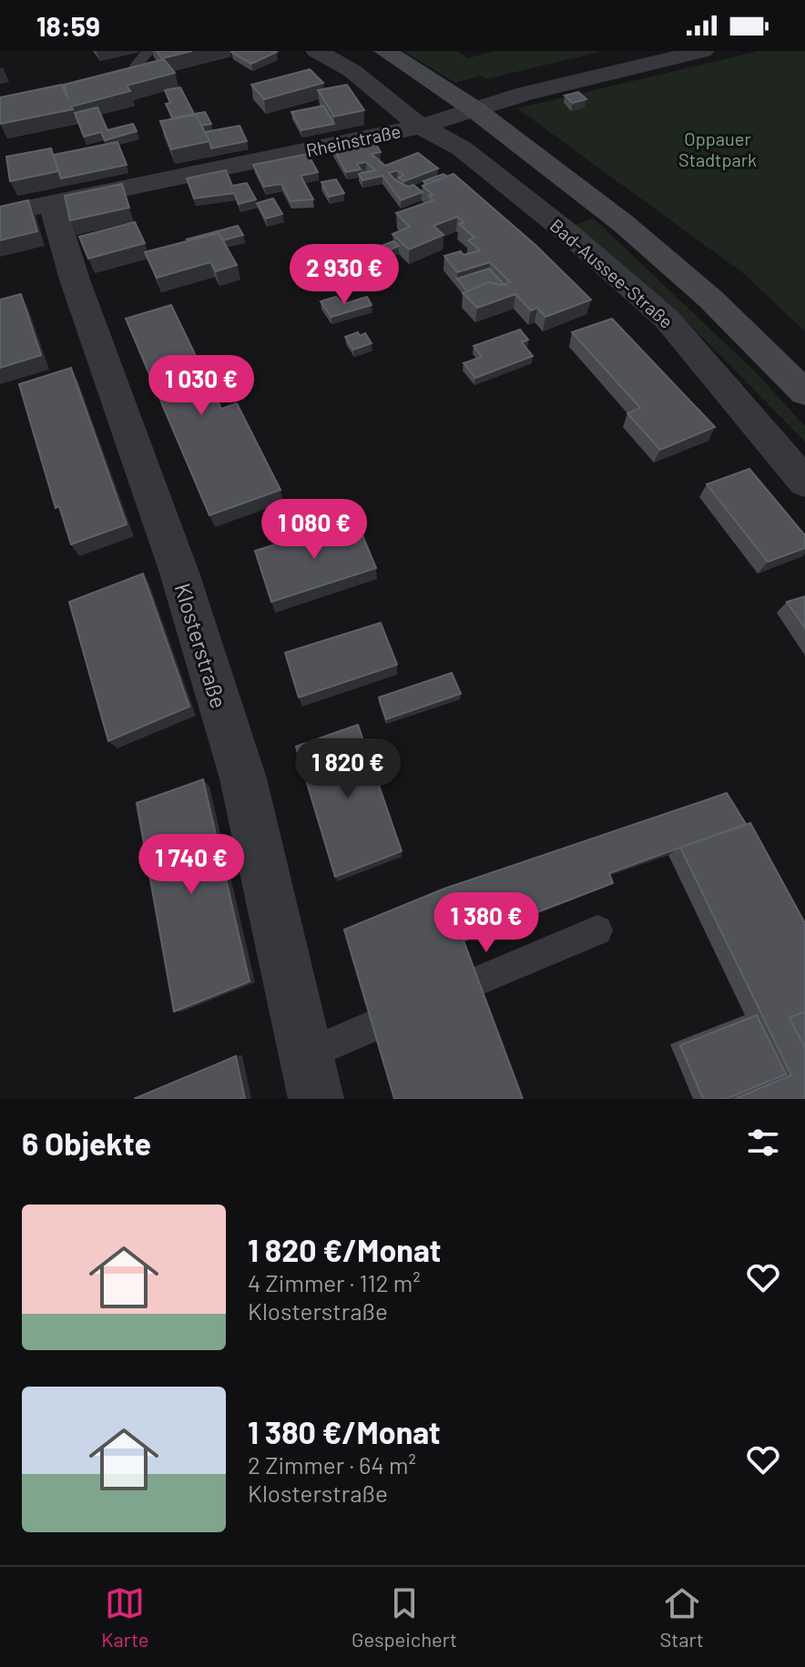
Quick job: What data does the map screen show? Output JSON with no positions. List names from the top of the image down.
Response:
{
  "streets": {
    "street": ["Rheinstraße", "Bad-Aussee-Straße", "Klosterstraße"]
  },
  "crossings": [
    ["Rheinstraße", "Bad-Aussee-Straße"],
    ["Rheinstraße", "Klosterstraße"]
  ],
  "parks": ["Oppauer Stadtpark"],
  "page": {
    "status": "18:59",
    "price": [
      "2 930 €",
      "1 030 €",
      "1 080 €",
      "1 820 €",
      "1 740 €",
      "1 380 €"
    ],
    "heading": "6 Objekte",
    "list": [
      {
        "name": "1 820 €/Monat",
        "note": "4 Zimmer · 112 m² · Klosterstraße"
      },
      {
        "name": "1 380 €/Monat",
        "note": "2 Zimmer · 64 m² · Klosterstraße"
      }
    ],
    "tabs": ["Karte", "Gespeichert", "Start"]
  }
}
